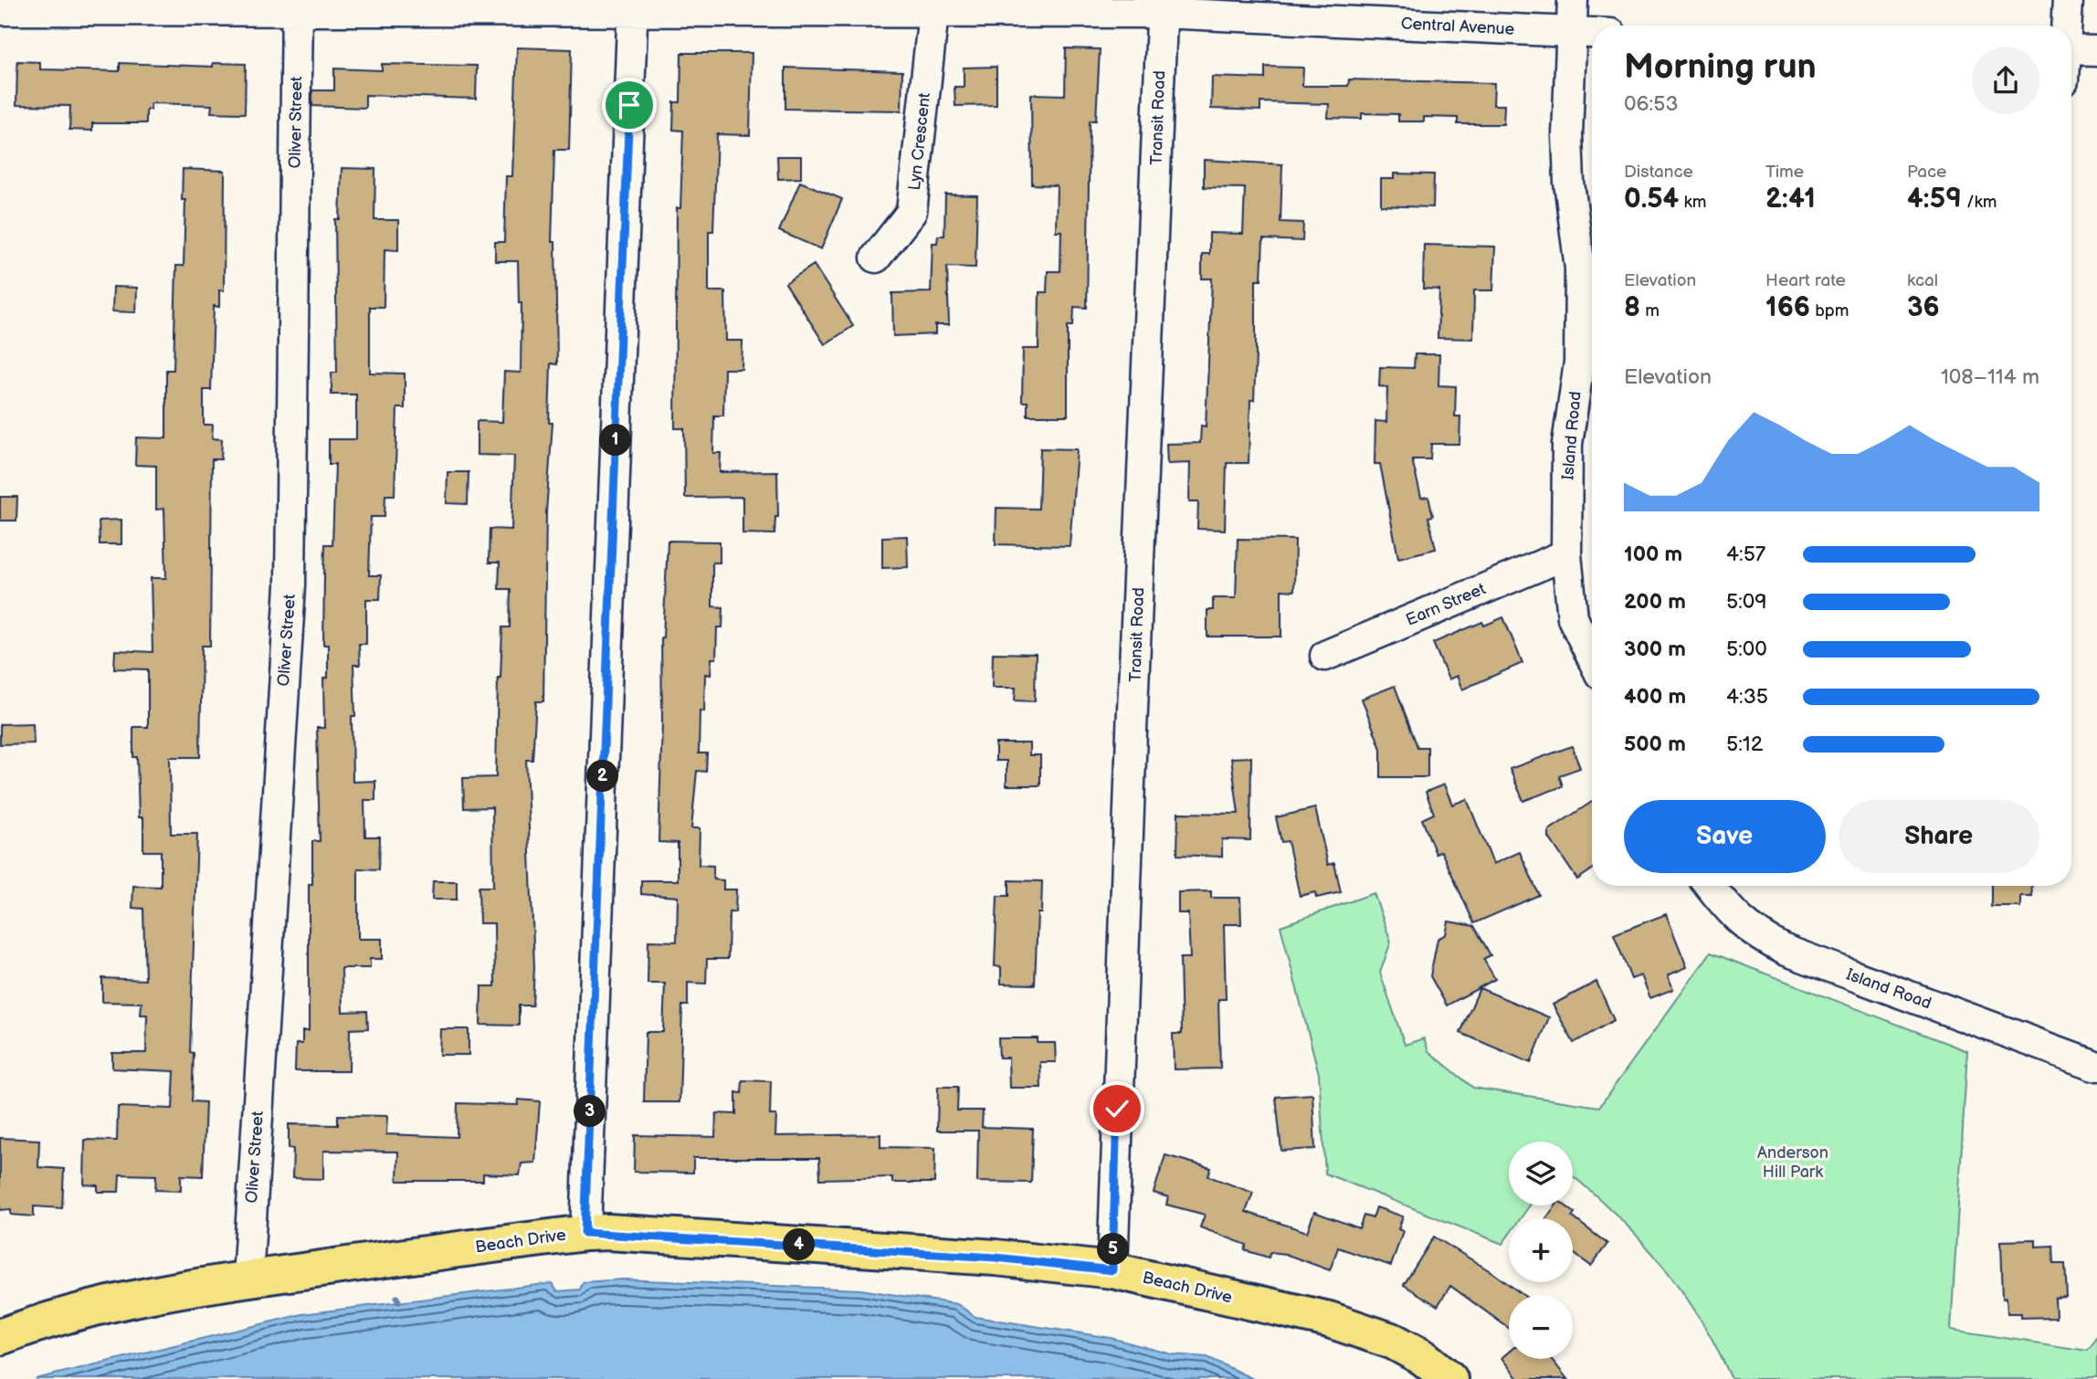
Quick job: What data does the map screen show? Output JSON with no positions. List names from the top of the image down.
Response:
{
  "streets": {
    "main road": ["Beach Drive"],
    "street": [
      "Central Avenue",
      "Transit Road",
      "Oliver Street",
      "Lyn Crescent",
      "Island Road",
      "Earn Street"
    ]
  },
  "crossings": [
    ["Central Avenue", "Transit Road"],
    ["Central Avenue", "Oliver Street"],
    ["Central Avenue", "Lyn Crescent"],
    ["Central Avenue", "Island Road"],
    ["Transit Road", "Beach Drive"],
    ["Oliver Street", "Beach Drive"],
    ["Island Road", "Earn Street"]
  ],
  "parks": ["Anderson Hill Park"],
  "page": {
    "heading": ["Morning run", "06:53"],
    "stats": [
      ["Distance", "0.54 km"],
      ["Time", "2:41"],
      ["Pace", "4:59 /km"],
      ["Elevation", "8 m"],
      ["Heart rate", "166 bpm"],
      ["kcal", "36"]
    ],
    "chart": ["Elevation", "108–114 m"],
    "pins": [
      "1",
      "2",
      "3",
      "4",
      "5"
    ],
    "list": [
      {
        "name": "100 m",
        "note": "4:57"
      },
      {
        "name": "200 m",
        "note": "5:09"
      },
      {
        "name": "300 m",
        "note": "5:00"
      },
      {
        "name": "400 m",
        "note": "4:35"
      },
      {
        "name": "500 m",
        "note": "5:12"
      }
    ],
    "buttons": ["Save", "Share"],
    "map_buttons": ["+", "−"]
  }
}
